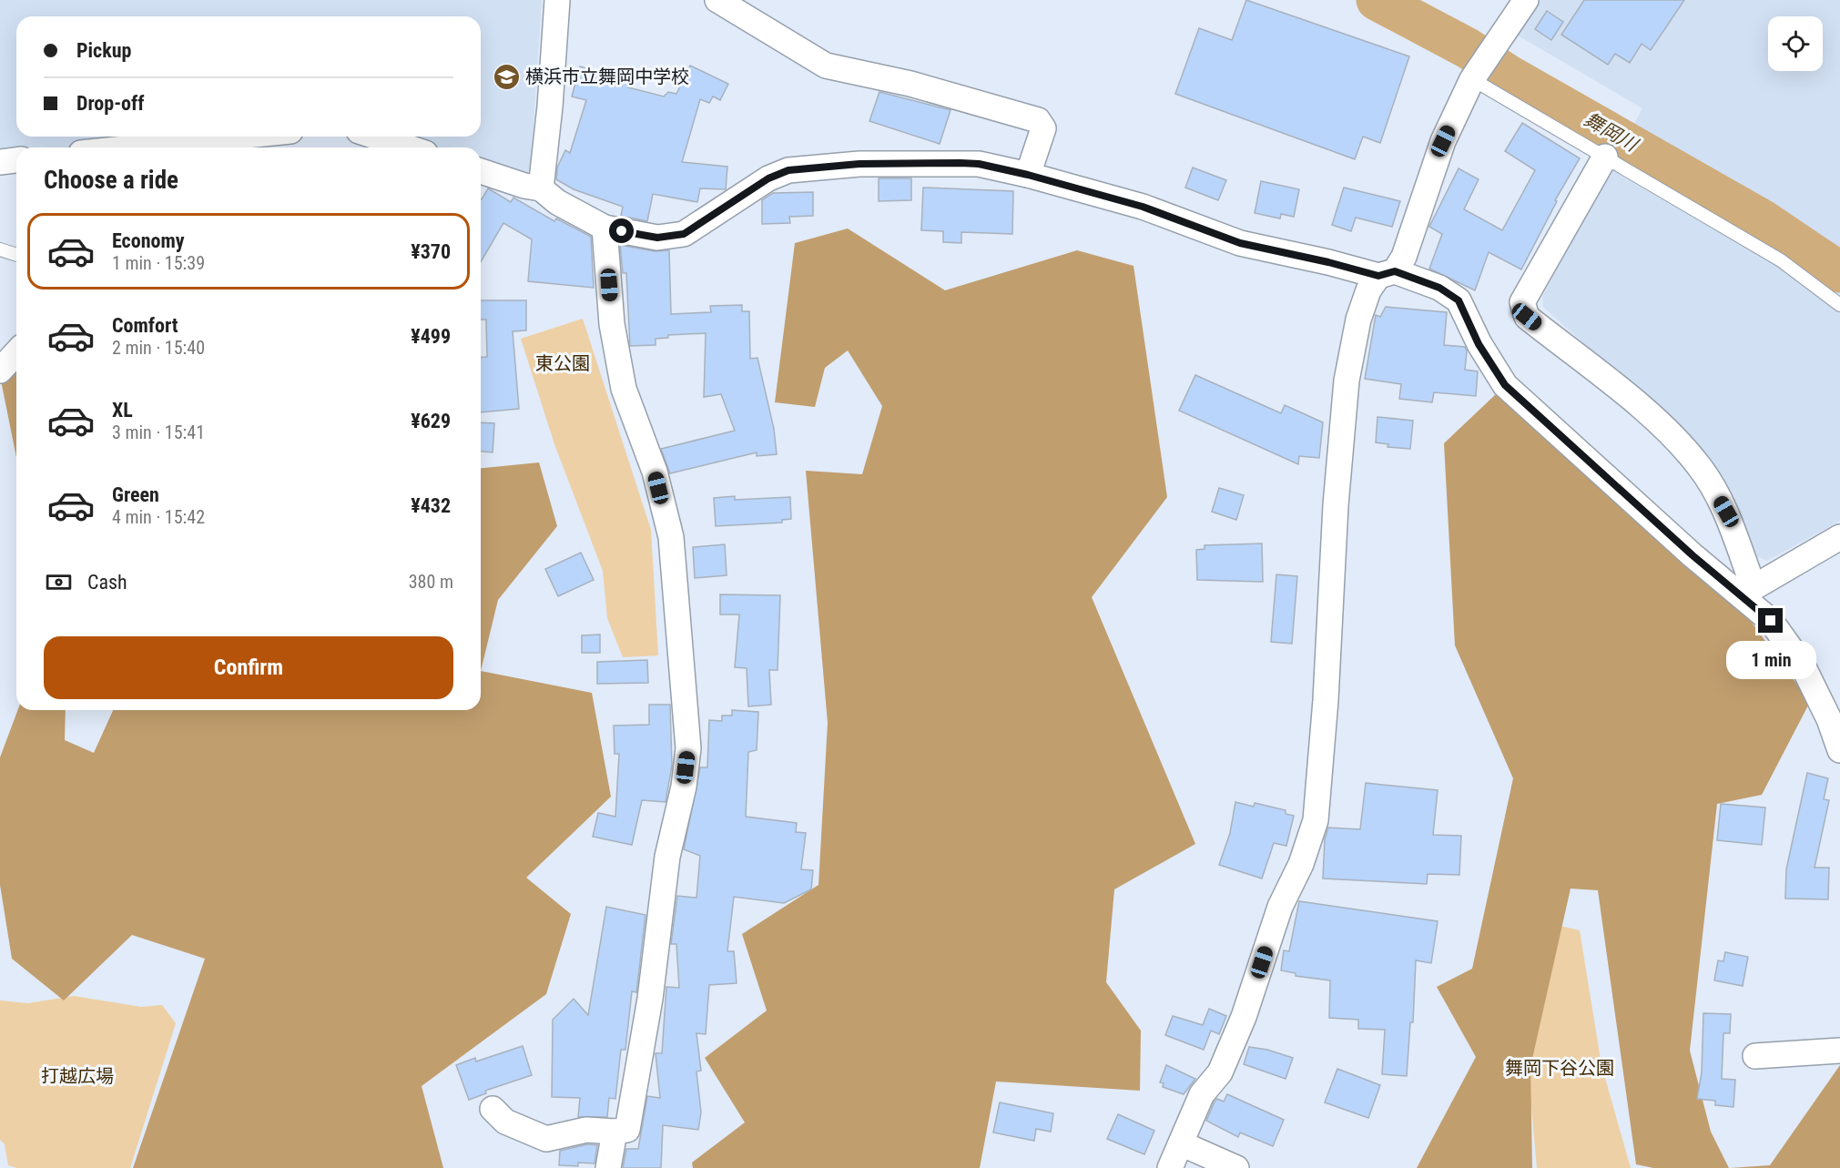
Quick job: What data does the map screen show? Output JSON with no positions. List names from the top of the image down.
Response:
{
  "water": ["舞岡川"],
  "parks": ["東公園", "舞岡下谷公園", "打越広場"],
  "places": {
    "school or university": ["横浜市立舞岡中学校"]
  },
  "page": {
    "banner": ["Pickup", "Drop-off"],
    "heading": "Choose a ride",
    "list": [
      {
        "name": "Economy",
        "note": "1 min · 15:39",
        "value": "¥370"
      },
      {
        "name": "Comfort",
        "note": "2 min · 15:40",
        "value": "¥499"
      },
      {
        "name": "XL",
        "note": "3 min · 15:41",
        "value": "¥629"
      },
      {
        "name": "Green",
        "note": "4 min · 15:42",
        "value": "¥432"
      }
    ],
    "pay": ["Cash", "380 m"],
    "buttons": "Confirm",
    "bubble": "1 min"
  }
}
